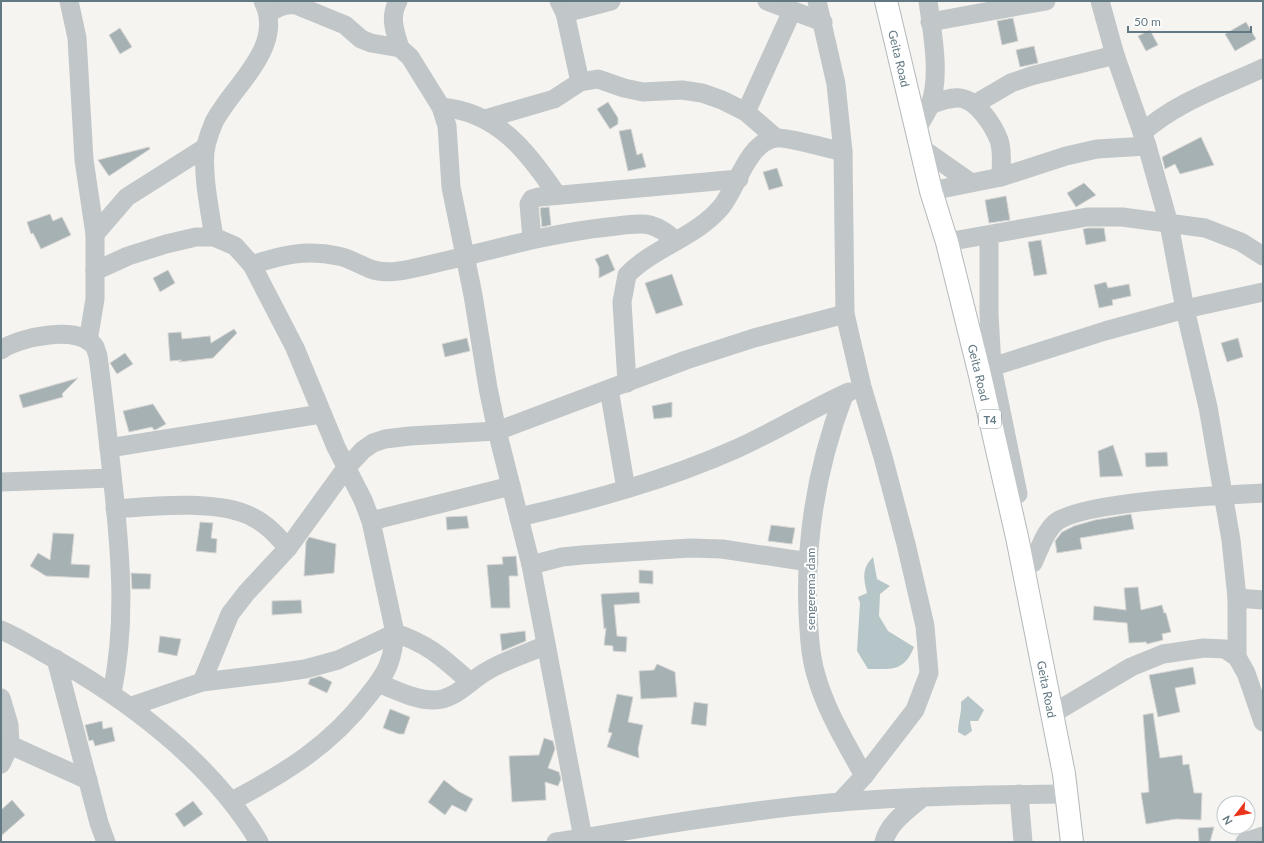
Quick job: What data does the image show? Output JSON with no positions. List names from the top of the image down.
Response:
{
  "streets": {
    "highway": ["Geita Road", "T4"],
    "street": ["sengerema dam"]
  },
  "scale_bar": "50 m",
  "north": "bottom left"
}
